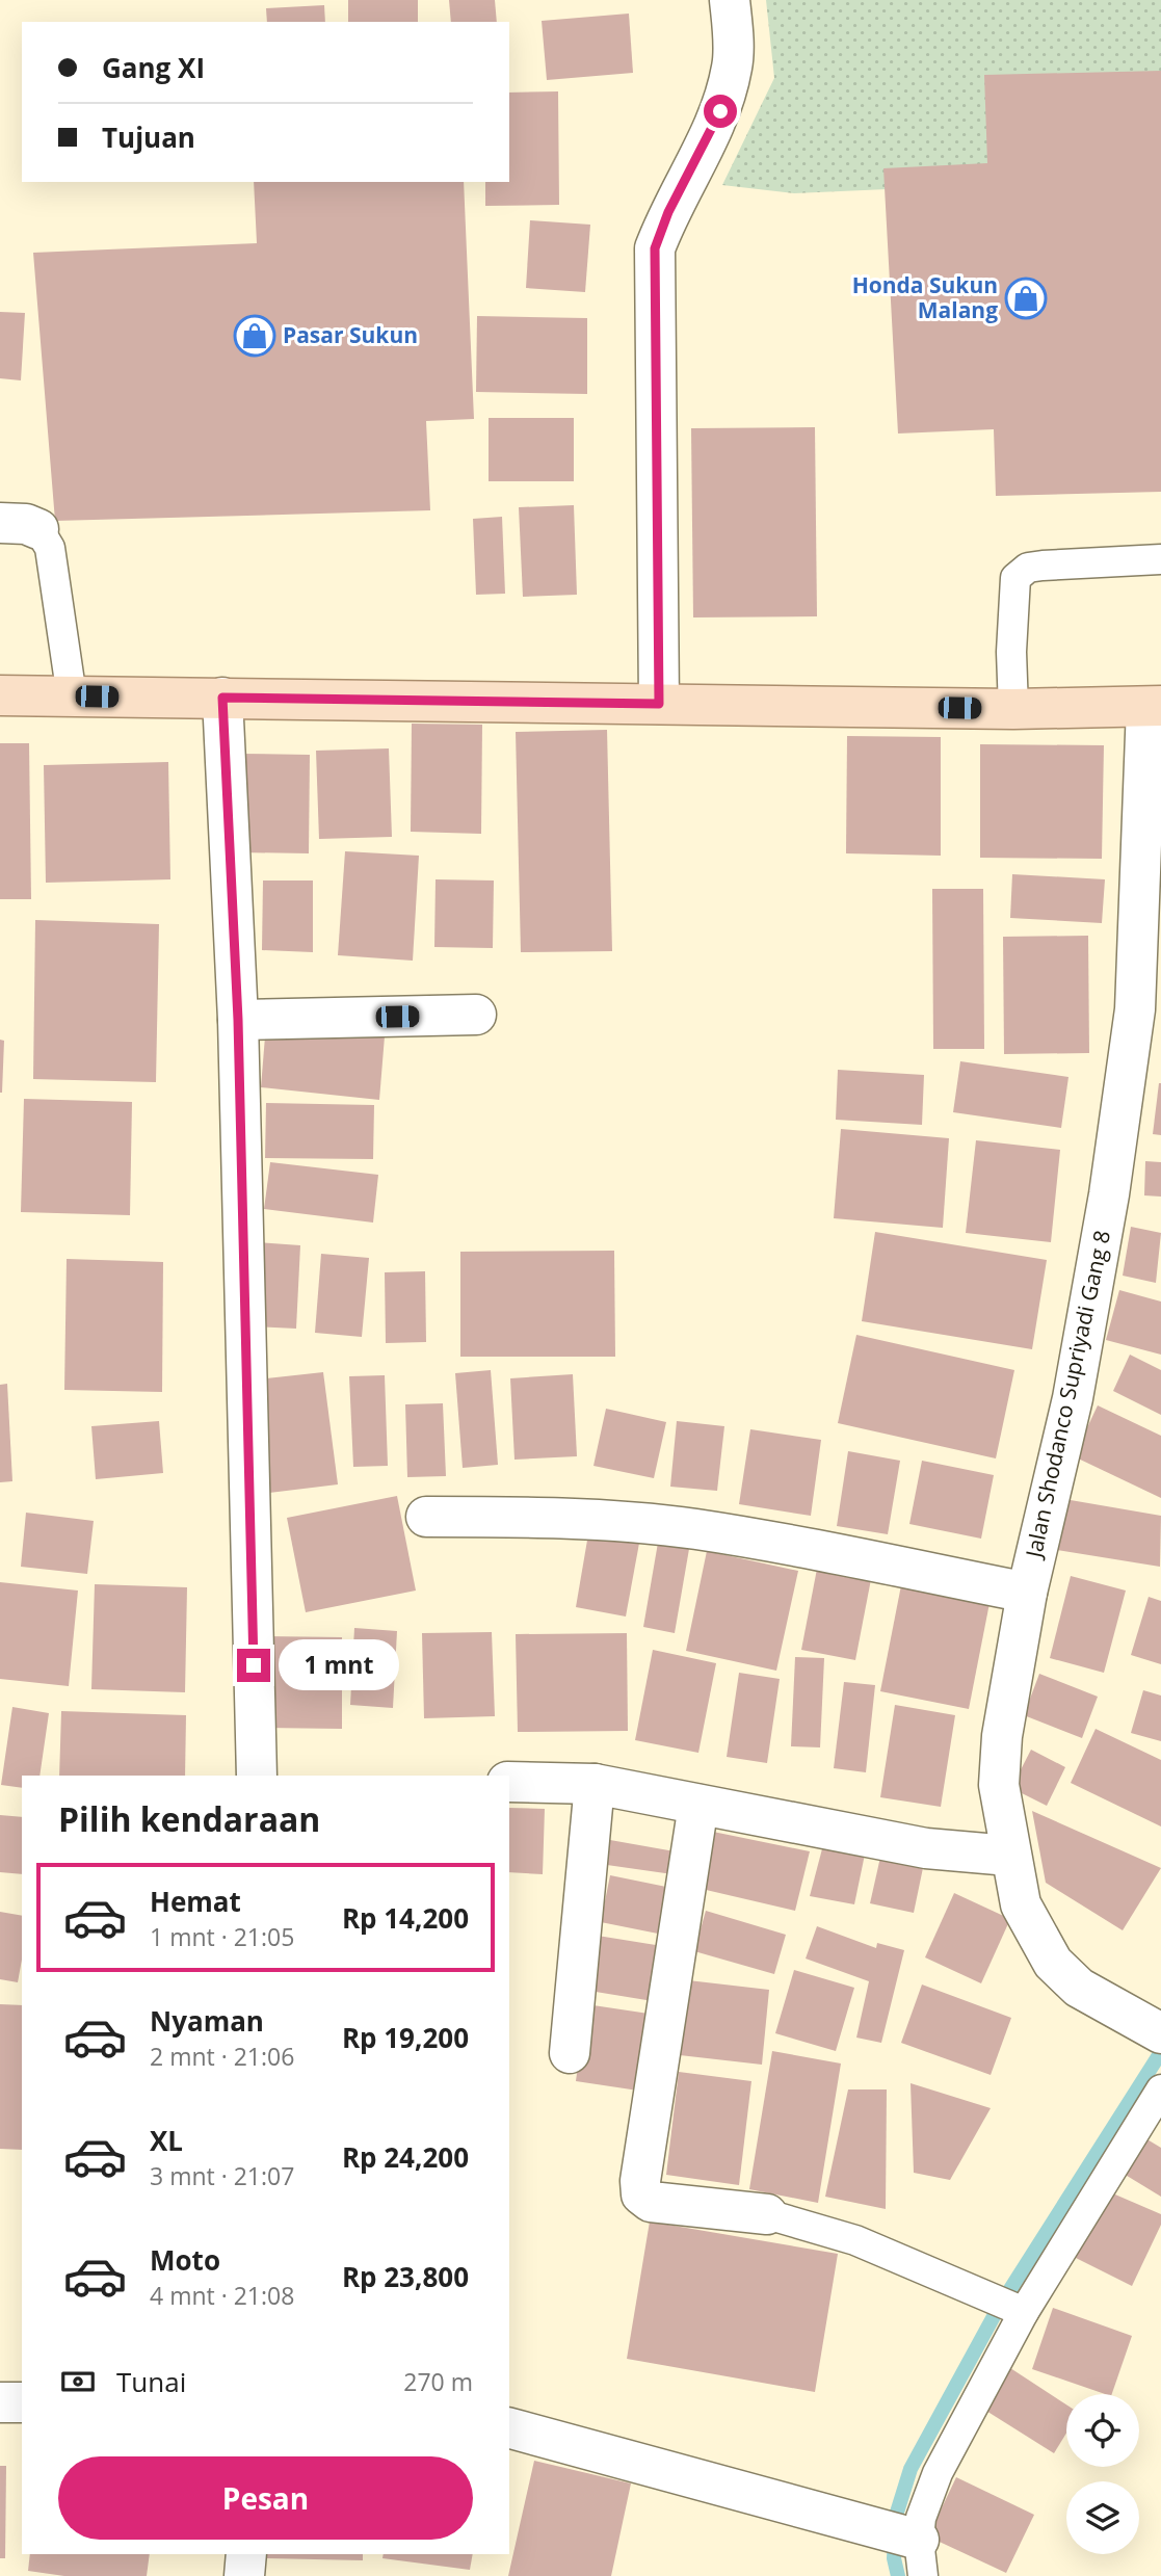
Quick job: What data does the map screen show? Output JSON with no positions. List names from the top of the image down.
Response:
{
  "streets": {
    "street": ["Jalan Shodanco Supriyadi Gang 8"]
  },
  "places": {
    "shop": ["Honda Sukun Malang", "Pasar Sukun"]
  },
  "page": {
    "banner": ["Gang XI", "Tujuan"],
    "bubble": "1 mnt",
    "heading": "Pilih kendaraan",
    "list": [
      {
        "name": "Hemat",
        "note": "1 mnt · 21:05",
        "value": "Rp 14,200"
      },
      {
        "name": "Nyaman",
        "note": "2 mnt · 21:06",
        "value": "Rp 19,200"
      },
      {
        "name": "XL",
        "note": "3 mnt · 21:07",
        "value": "Rp 24,200"
      },
      {
        "name": "Moto",
        "note": "4 mnt · 21:08",
        "value": "Rp 23,800"
      }
    ],
    "pay": ["Tunai", "270 m"],
    "buttons": "Pesan"
  }
}
